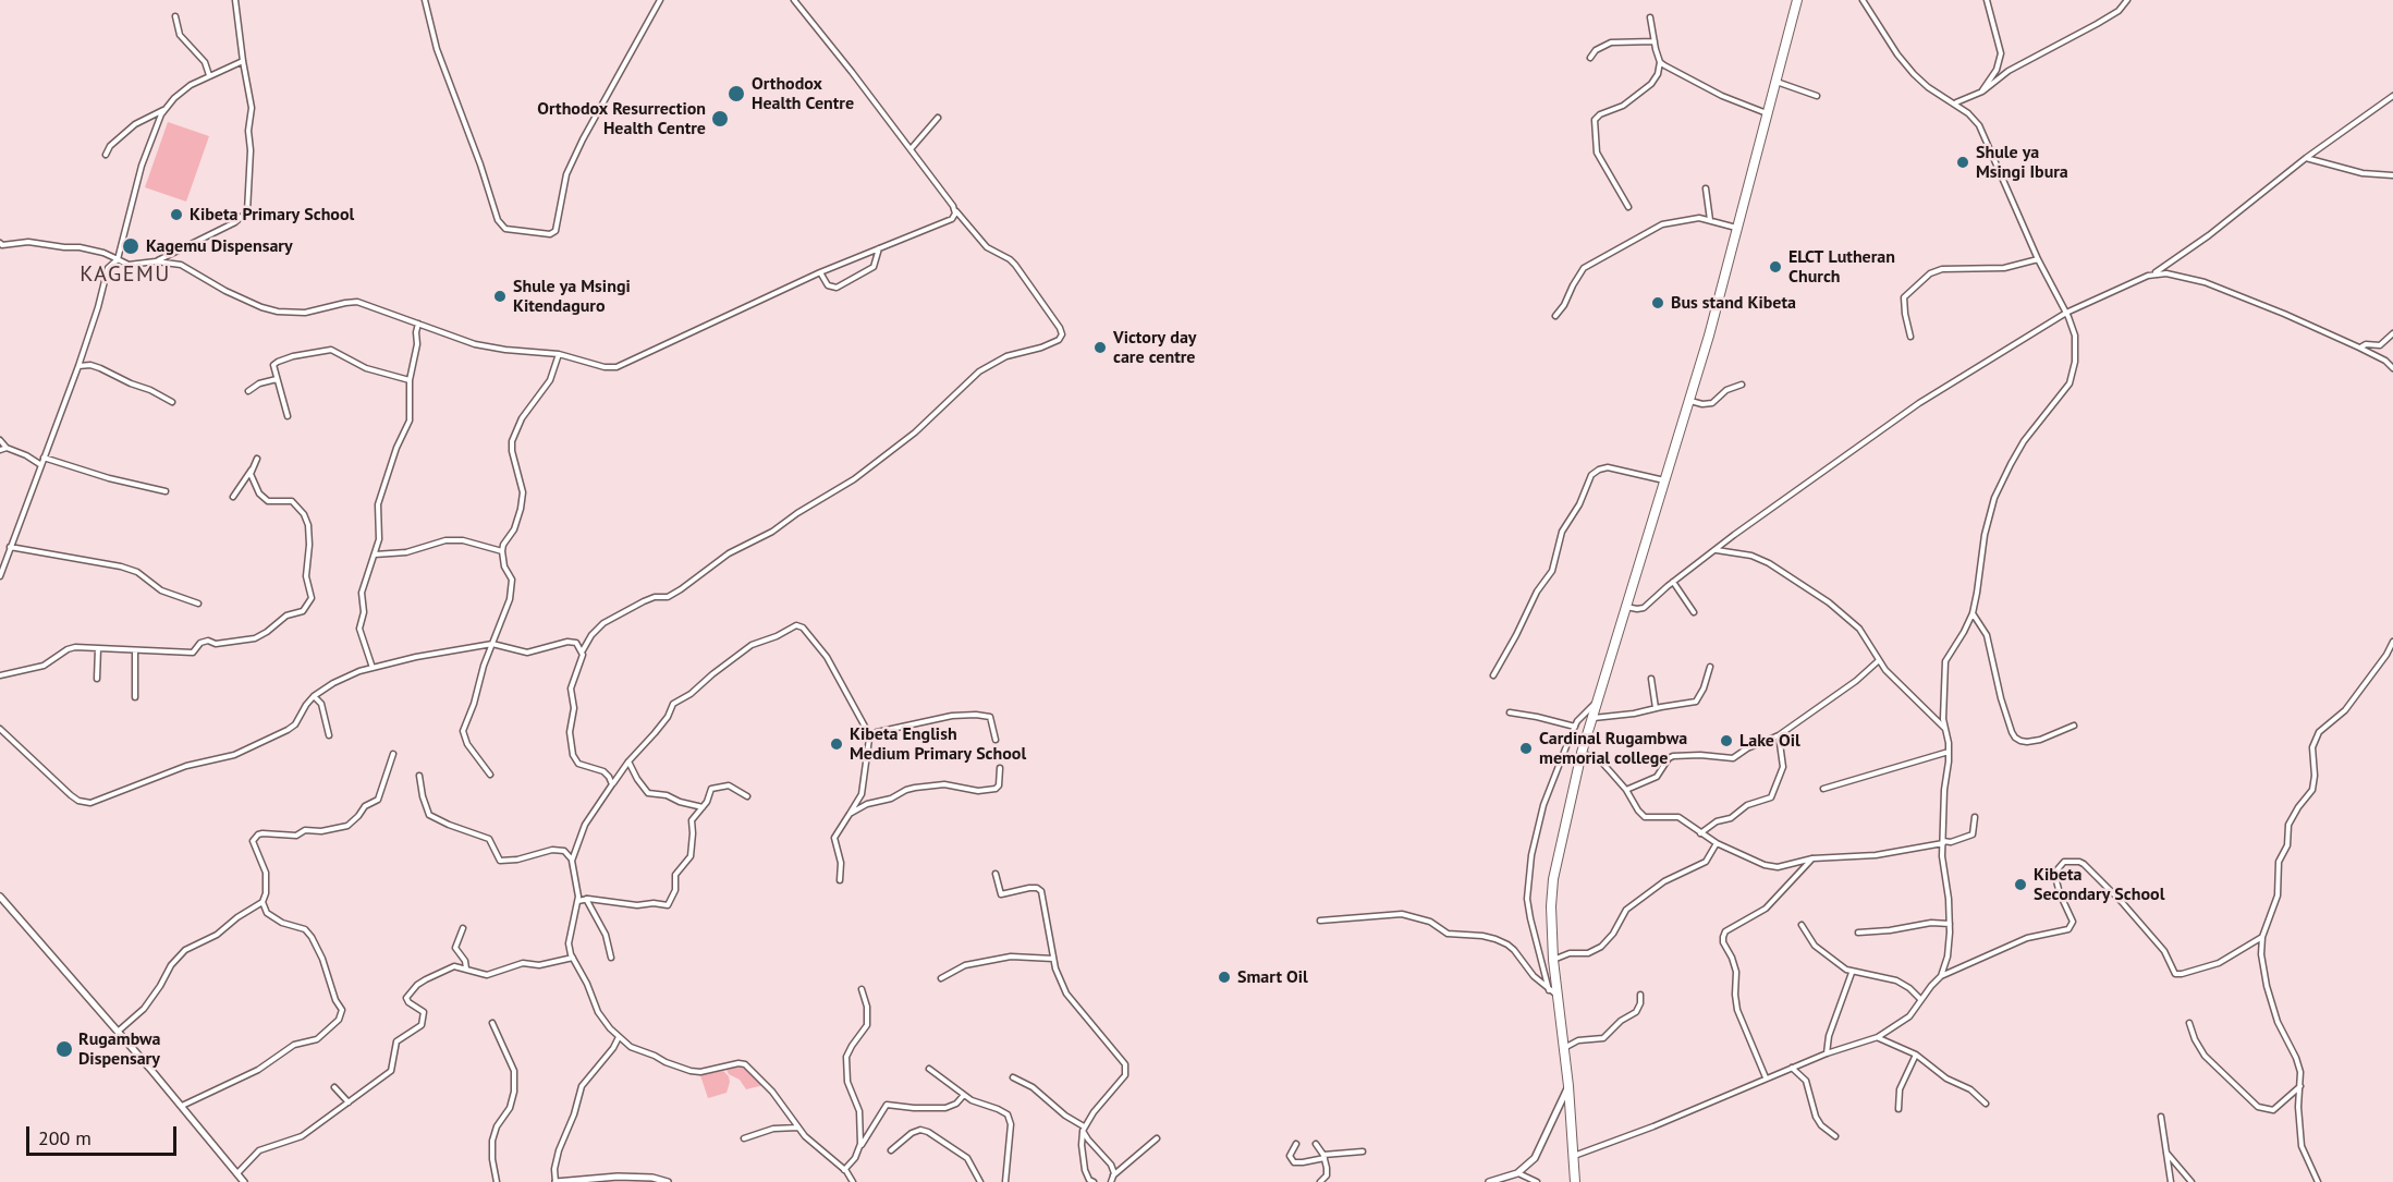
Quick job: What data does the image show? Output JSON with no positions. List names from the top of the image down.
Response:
{
  "districts": ["KAGEMU"],
  "places": [
    "Orthodox Health Centre",
    "Orthodox Resurrection Health Centre",
    "Shule ya Msingi Ibura",
    "Kibeta Primary School",
    "Kagemu Dispensary",
    "ELCT Lutheran Church",
    "Shule ya Msingi Kitendaguro",
    "Bus stand Kibeta",
    "Victory day care centre",
    "Lake Oil",
    "Kibeta English Medium Primary School",
    "Cardinal Rugambwa memorial college",
    "Kibeta Secondary School",
    "Smart Oil",
    "Rugambwa Dispensary"
  ],
  "scale_bar": "200 m"
}
